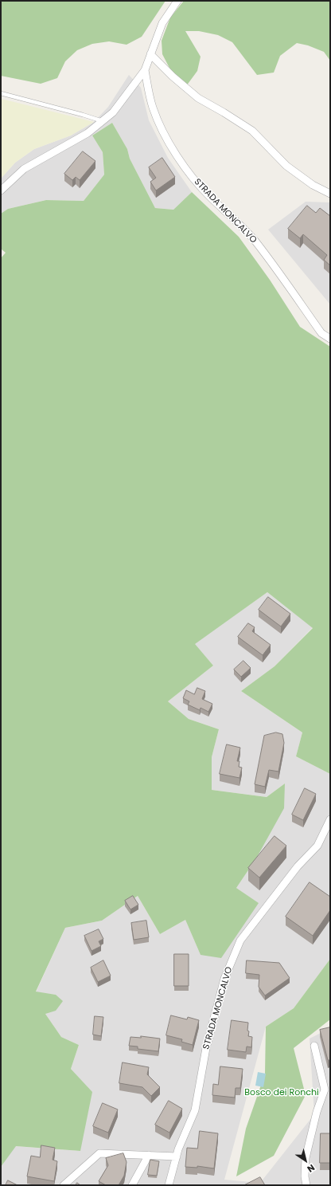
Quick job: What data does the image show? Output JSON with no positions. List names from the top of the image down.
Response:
{
  "streets": {
    "street": ["STRADA MONCALVO"]
  },
  "parks": ["Bosco dei Ronchi"],
  "north": "bottom right"
}
